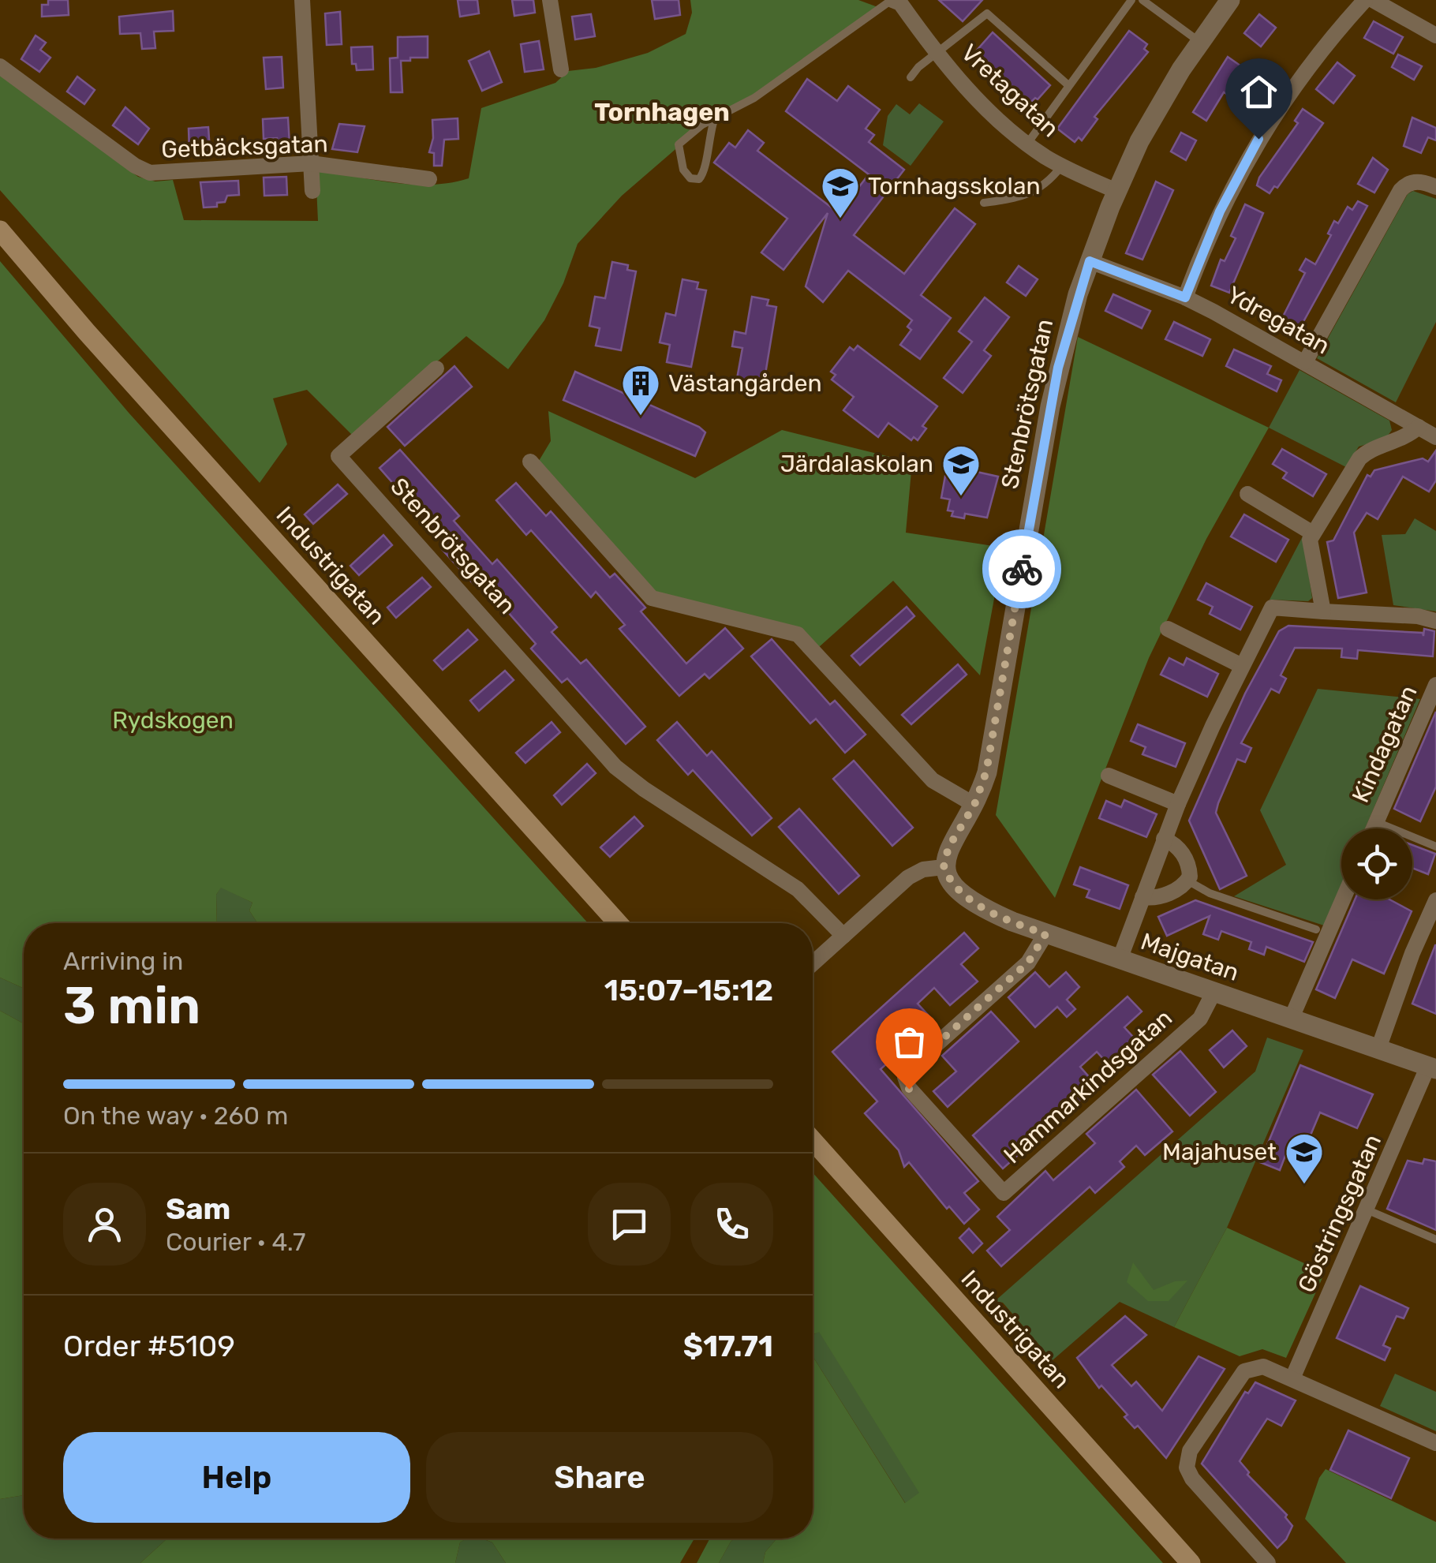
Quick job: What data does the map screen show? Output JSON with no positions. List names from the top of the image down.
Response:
{
  "streets": {
    "main road": ["Industrigatan"],
    "street": [
      "Vretagatan",
      "Getbäcksgatan",
      "Ydregatan",
      "Stenbrötsgatan",
      "Kindagatan",
      "Majgatan",
      "Hammarkindsgatan",
      "Göstringsgatan"
    ]
  },
  "crossings": [
    ["Vretagatan", "Stenbrötsgatan"],
    ["Ydregatan", "Stenbrötsgatan"],
    ["Stenbrötsgatan", "Majgatan"],
    ["Majgatan", "Hammarkindsgatan"],
    ["Majgatan", "Göstringsgatan"]
  ],
  "districts": ["Tornhagen"],
  "parks": ["Rydskogen"],
  "places": {
    "school or university": ["Tornhagsskolan", "Järdalaskolan", "Majahuset"],
    "building": ["Västangården"]
  },
  "page": {
    "heading": ["3 min", "Arriving in", "15:07–15:12"],
    "panel": [
      "Sam",
      "Courier · 4.7",
      "Order #5109",
      "$17.71"
    ],
    "bar": "On the way · 260 m",
    "buttons": ["Help", "Share"]
  }
}
